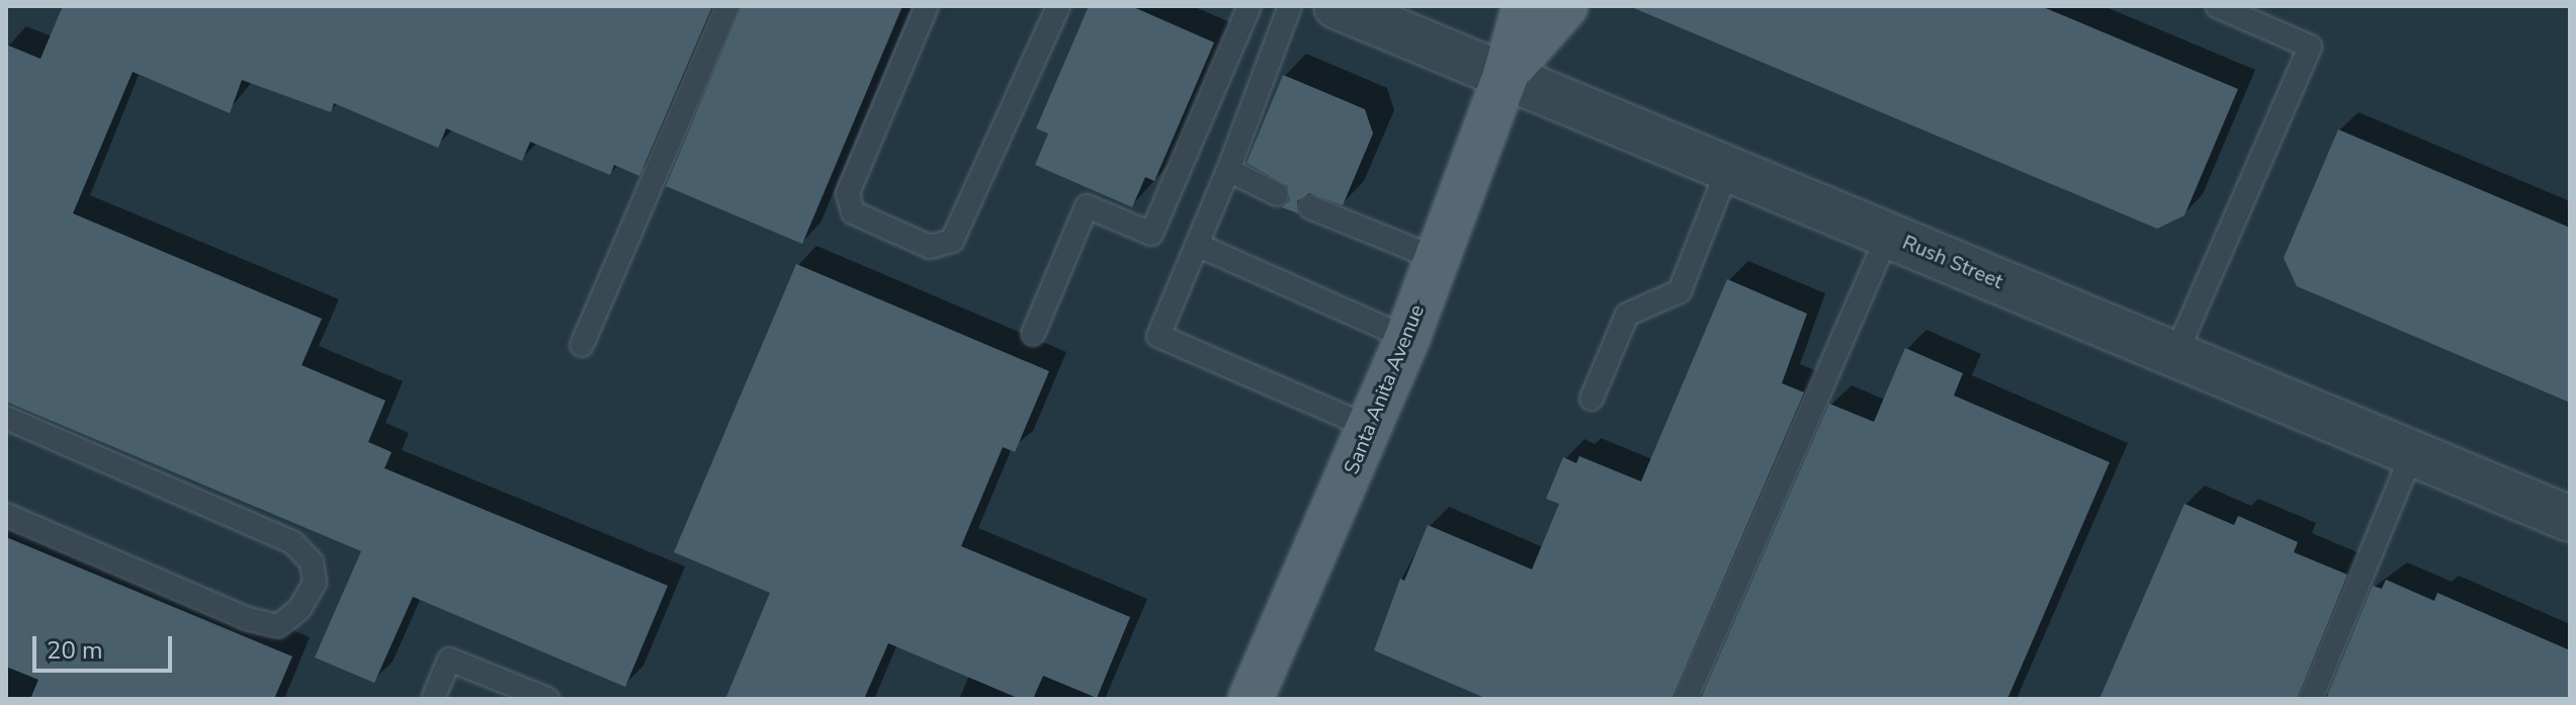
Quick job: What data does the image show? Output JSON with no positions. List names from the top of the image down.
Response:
{
  "streets": {
    "main road": ["Santa Anita Avenue"],
    "street": ["Rush Street"]
  },
  "crossings": [
    ["Rush Street", "Santa Anita Avenue"]
  ],
  "scale_bar": "20 m"
}
